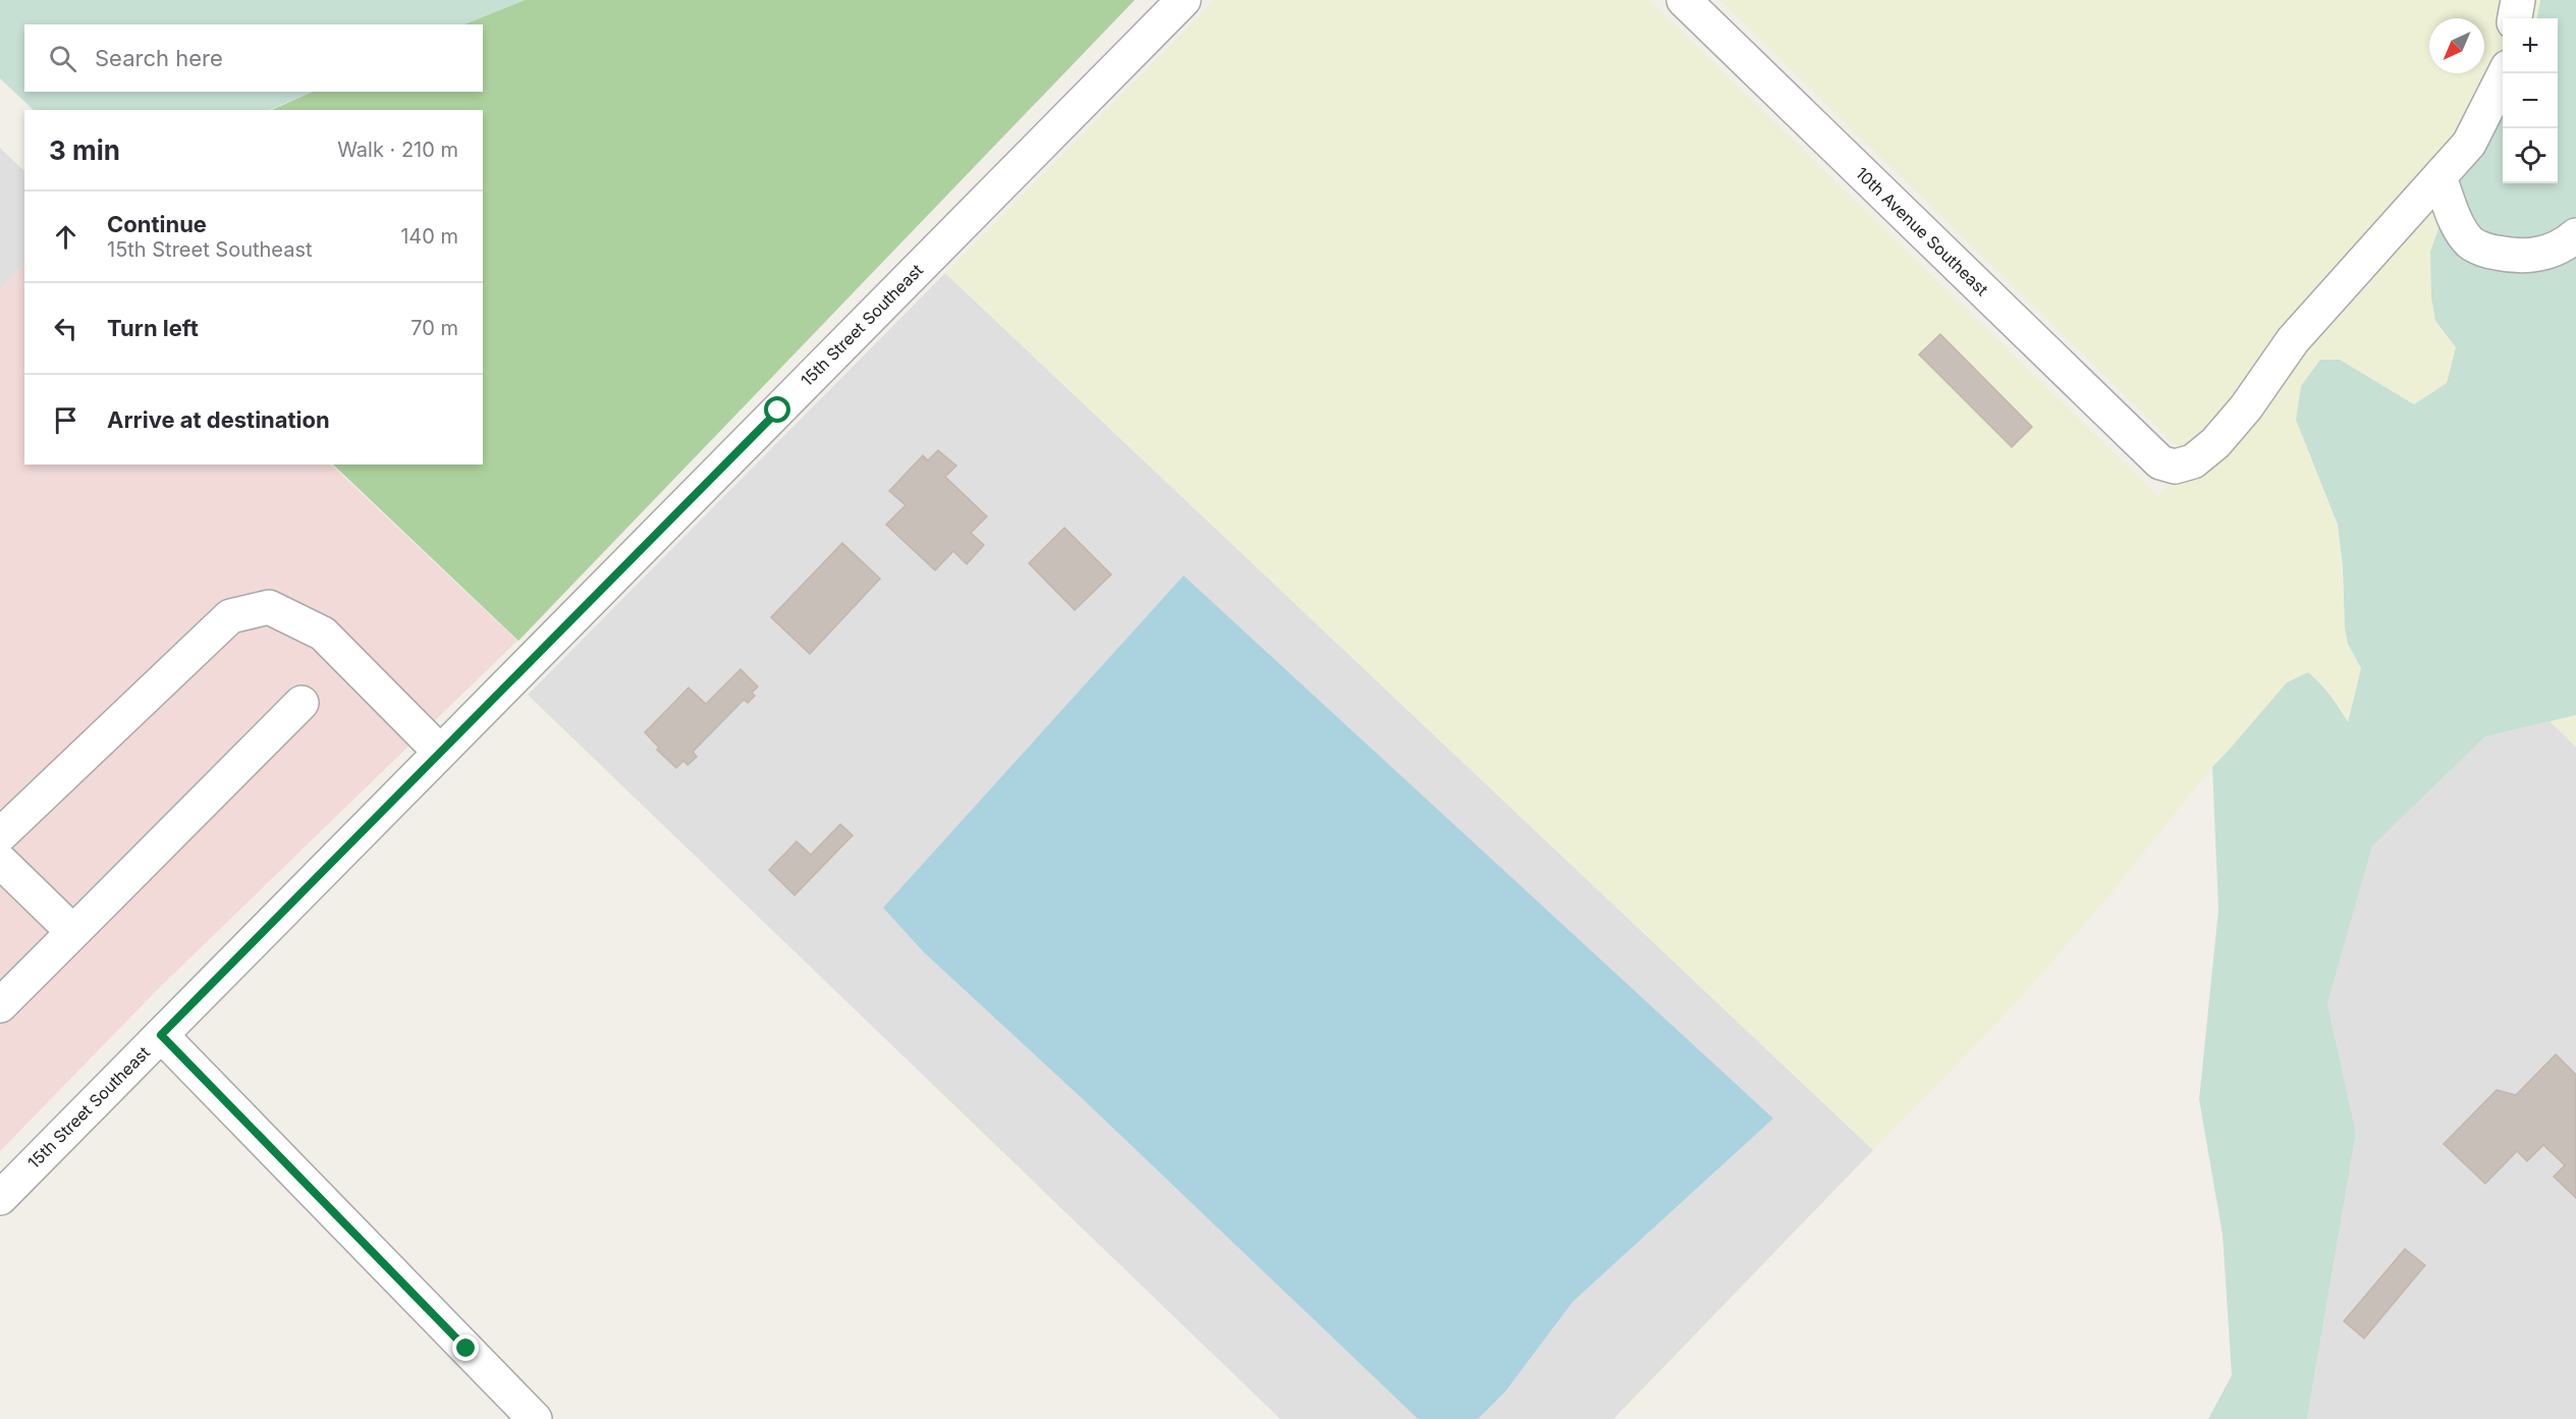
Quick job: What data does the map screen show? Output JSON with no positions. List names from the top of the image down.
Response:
{
  "streets": {
    "street": ["10th Avenue Southeast", "15th Street Southeast"]
  },
  "north": "bottom left",
  "page": {
    "map_buttons": ["+", "−"],
    "search": "Search here",
    "heading": ["3 min", "Walk · 210 m"],
    "list": [
      ["Continue", "15th Street Southeast", "140 m"],
      ["Turn left", "70 m"],
      "Arrive at destination"
    ]
  }
}
